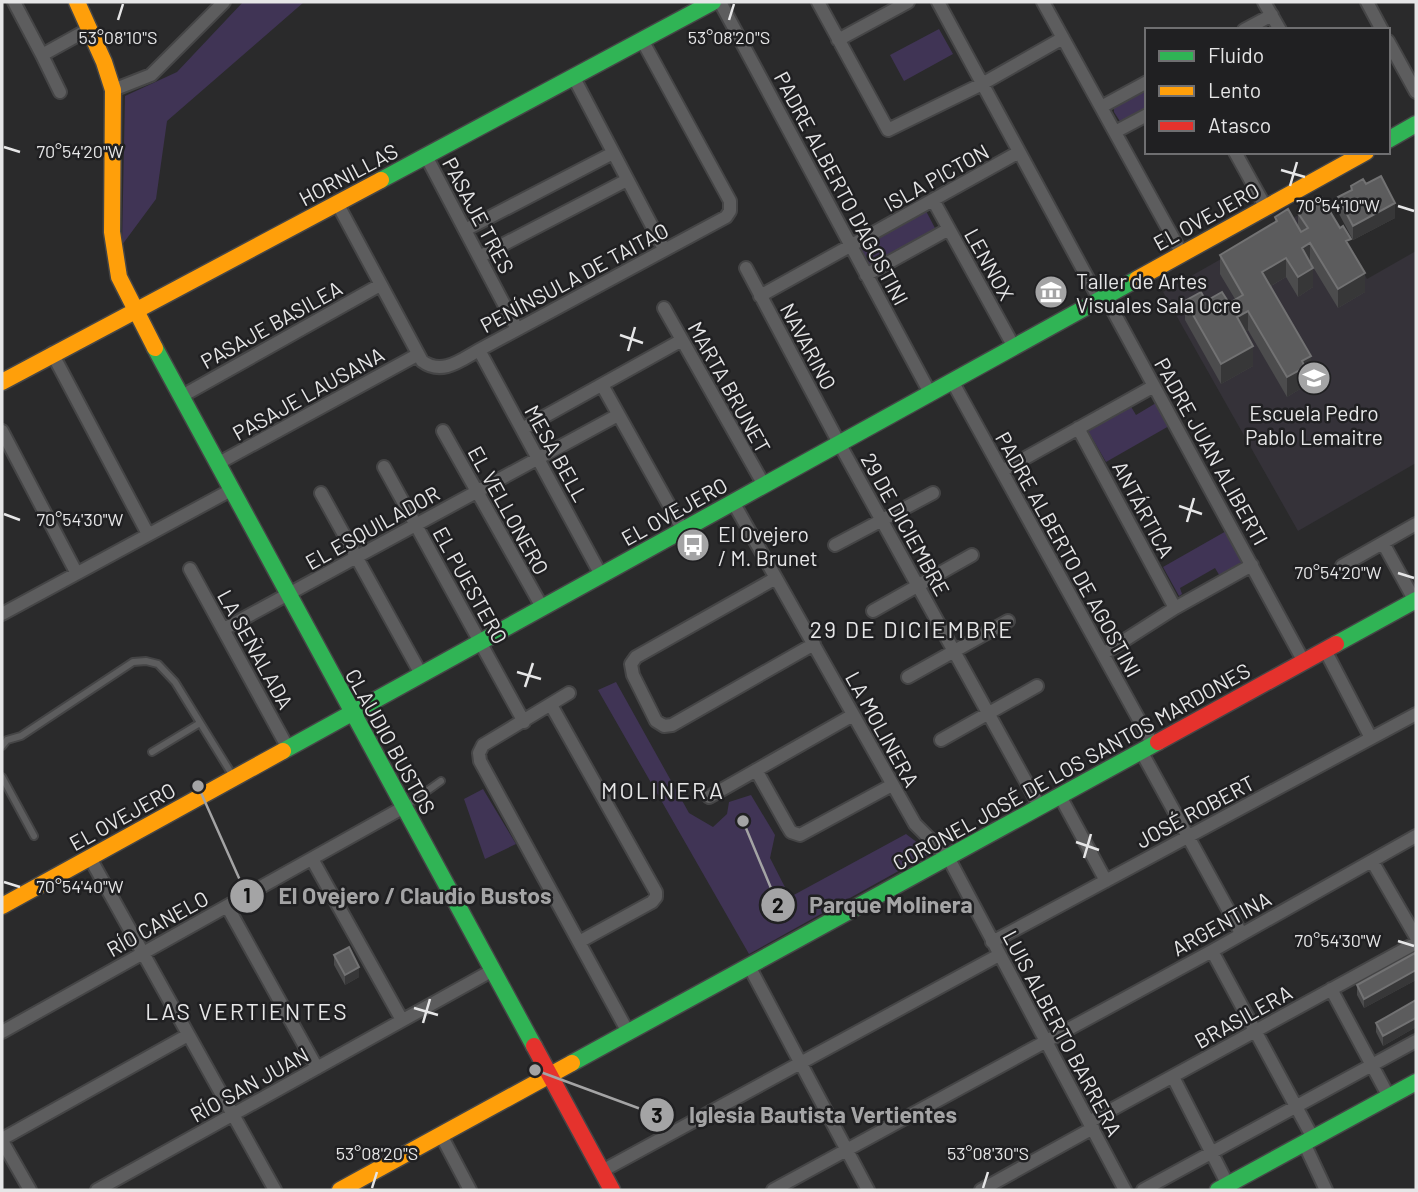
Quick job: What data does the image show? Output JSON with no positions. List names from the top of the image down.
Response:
{
  "streets": {
    "street": [
      "HORNILLAS",
      "ISLA PICTON",
      "PADRE ALBERTO D'AGOSTINI",
      "PASAJE TRES",
      "EL OVEJERO",
      "LENNOX",
      "PENÍNSULA DE TAITAO",
      "PASAJE BASILEA",
      "NAVARINO",
      "MARTA BRUNET",
      "PASAJE LAUSANA",
      "PADRE JUAN ALIBERTI",
      "MESA BELL",
      "ANTÁRTICA",
      "EL VELLONERO",
      "29 DE DICIEMBRE",
      "EL ESQUILADOR",
      "PADRE ALBERTO DE AGOSTINI",
      "EL PUESTERO",
      "LA SEÑALADA",
      "LA MOLINERA",
      "CLAUDIO BUSTOS",
      "CORONEL JOSÉ DE LOS SANTOS MARDONES",
      "JOSÉ ROBERT",
      "RÍO CANELO",
      "ARGENTINA",
      "BRASILERA",
      "LUIS ALBERTO BARRERA",
      "RÍO SAN JUAN"
    ]
  },
  "crossings": [
    ["HORNILLAS", "PASAJE TRES"],
    ["HORNILLAS", "PENÍNSULA DE TAITAO"],
    ["HORNILLAS", "CLAUDIO BUSTOS"],
    ["ISLA PICTON", "PADRE ALBERTO D'AGOSTINI"],
    ["ISLA PICTON", "LENNOX"],
    ["ISLA PICTON", "NAVARINO"],
    ["ISLA PICTON", "PADRE JUAN ALIBERTI"],
    ["PADRE ALBERTO D'AGOSTINI", "EL OVEJERO"],
    ["PASAJE TRES", "PENÍNSULA DE TAITAO"],
    ["EL OVEJERO", "LENNOX"],
    ["EL OVEJERO", "NAVARINO"],
    ["EL OVEJERO", "MARTA BRUNET"],
    ["EL OVEJERO", "PADRE JUAN ALIBERTI"],
    ["EL OVEJERO", "MESA BELL"],
    ["EL OVEJERO", "EL VELLONERO"],
    ["EL OVEJERO", "29 DE DICIEMBRE"],
    ["EL OVEJERO", "PADRE ALBERTO DE AGOSTINI"],
    ["EL OVEJERO", "EL PUESTERO"],
    ["EL OVEJERO", "LA SEÑALADA"],
    ["EL OVEJERO", "LA MOLINERA"],
    ["EL OVEJERO", "CLAUDIO BUSTOS"],
    ["PENÍNSULA DE TAITAO", "PASAJE LAUSANA"],
    ["PENÍNSULA DE TAITAO", "MESA BELL"],
    ["PASAJE BASILEA", "CLAUDIO BUSTOS"],
    ["NAVARINO", "29 DE DICIEMBRE"],
    ["PASAJE LAUSANA", "CLAUDIO BUSTOS"],
    ["PADRE JUAN ALIBERTI", "CORONEL JOSÉ DE LOS SANTOS MARDONES"],
    ["MESA BELL", "EL ESQUILADOR"],
    ["EL VELLONERO", "EL ESQUILADOR"],
    ["29 DE DICIEMBRE", "CORONEL JOSÉ DE LOS SANTOS MARDONES"],
    ["EL ESQUILADOR", "EL PUESTERO"],
    ["EL ESQUILADOR", "LA SEÑALADA"],
    ["EL ESQUILADOR", "CLAUDIO BUSTOS"],
    ["PADRE ALBERTO DE AGOSTINI", "CORONEL JOSÉ DE LOS SANTOS MARDONES"],
    ["PADRE ALBERTO DE AGOSTINI", "JOSÉ ROBERT"],
    ["PADRE ALBERTO DE AGOSTINI", "ARGENTINA"],
    ["LA MOLINERA", "CORONEL JOSÉ DE LOS SANTOS MARDONES"],
    ["LA MOLINERA", "LUIS ALBERTO BARRERA"],
    ["CLAUDIO BUSTOS", "CORONEL JOSÉ DE LOS SANTOS MARDONES"],
    ["CLAUDIO BUSTOS", "RÍO CANELO"],
    ["CLAUDIO BUSTOS", "RÍO SAN JUAN"],
    ["CORONEL JOSÉ DE LOS SANTOS MARDONES", "LUIS ALBERTO BARRERA"],
    ["JOSÉ ROBERT", "LUIS ALBERTO BARRERA"],
    ["ARGENTINA", "LUIS ALBERTO BARRERA"],
    ["BRASILERA", "LUIS ALBERTO BARRERA"]
  ],
  "districts": ["29 DE DICIEMBRE", "MOLINERA", "LAS VERTIENTES"],
  "places": {
    "museum": ["Taller de Artes Visuales Sala Ocre"],
    "school or university": ["Escuela Pedro Pablo Lemaitre"],
    "bus stop": ["El Ovejero / M. Brunet"],
    "other": ["El Ovejero / Claudio Bustos", "Parque Molinera", "Iglesia Bautista Vertientes"]
  },
  "legend": ["Fluido", "Lento", "Atasco"],
  "coordinates": [
    "53°08'10\"S",
    "53°08'20\"S",
    "70°54'20\"W",
    "70°54'10\"W",
    "70°54'30\"W",
    "70°54'40\"W",
    "53°08'30\"S"
  ]
}
